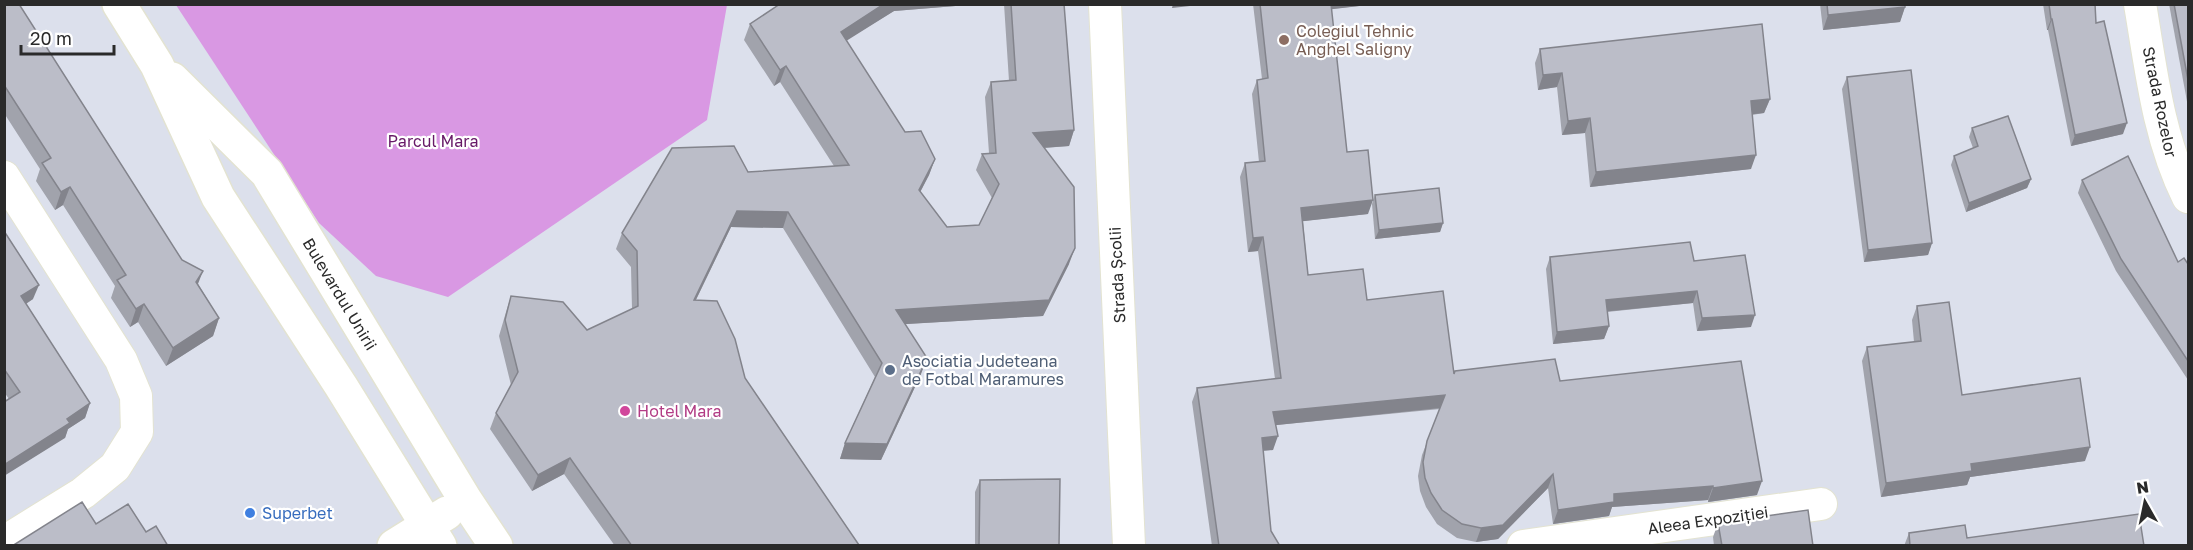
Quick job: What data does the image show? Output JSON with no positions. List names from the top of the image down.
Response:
{
  "streets": {
    "main road": ["Bulevardul Unirii"],
    "street": ["Strada Rozelor", "Strada Școlii", "Aleea Expoziției"]
  },
  "parks": ["Parcul Mara"],
  "places": [
    "Colegiul Tehnic Anghel Saligny",
    "Asociatia Judeteana de Fotbal Maramures",
    "Hotel Mara",
    "Superbet"
  ],
  "scale_bar": "20 m",
  "north": "top"
}
